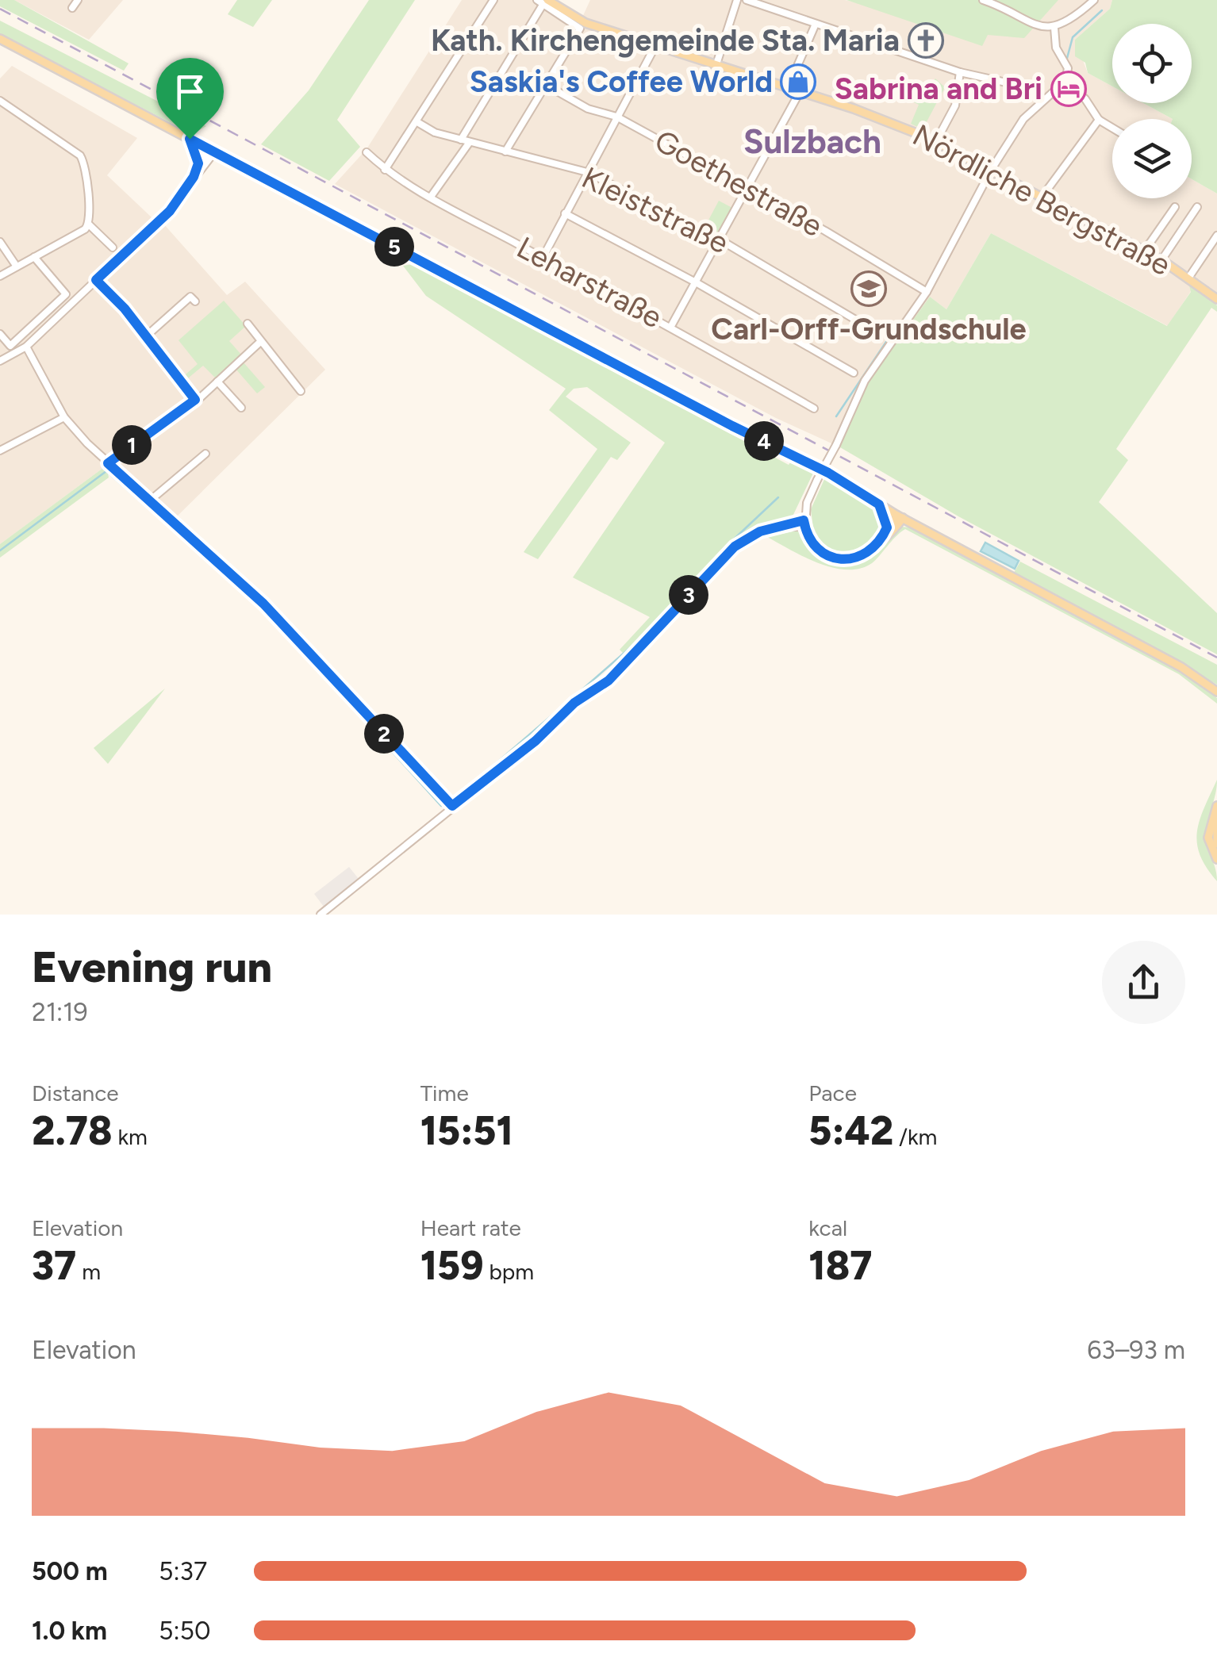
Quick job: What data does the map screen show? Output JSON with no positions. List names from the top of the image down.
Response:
{
  "streets": {
    "main road": ["Nördliche Bergstraße"],
    "street": ["Goethestraße", "Kleiststraße", "Leharstraße"]
  },
  "districts": ["Sulzbach"],
  "places": {
    "church": ["Kath. Kirchengemeinde Sta. Maria"],
    "shop": ["Saskia's Coffee World"],
    "hotel": ["Sabrina and Bri"],
    "school or university": ["Carl-Orff-Grundschule"]
  },
  "page": {
    "pins": [
      "5",
      "4",
      "1",
      "3",
      "2"
    ],
    "heading": ["Evening run", "21:19"],
    "stats": [
      ["Distance", "2.78 km"],
      ["Time", "15:51"],
      ["Pace", "5:42 /km"],
      ["Elevation", "37 m"],
      ["Heart rate", "159 bpm"],
      ["kcal", "187"]
    ],
    "chart": ["Elevation", "63–93 m"],
    "list": [
      {
        "name": "500 m",
        "note": "5:37"
      },
      {
        "name": "1.0 km",
        "note": "5:50"
      }
    ]
  }
}
